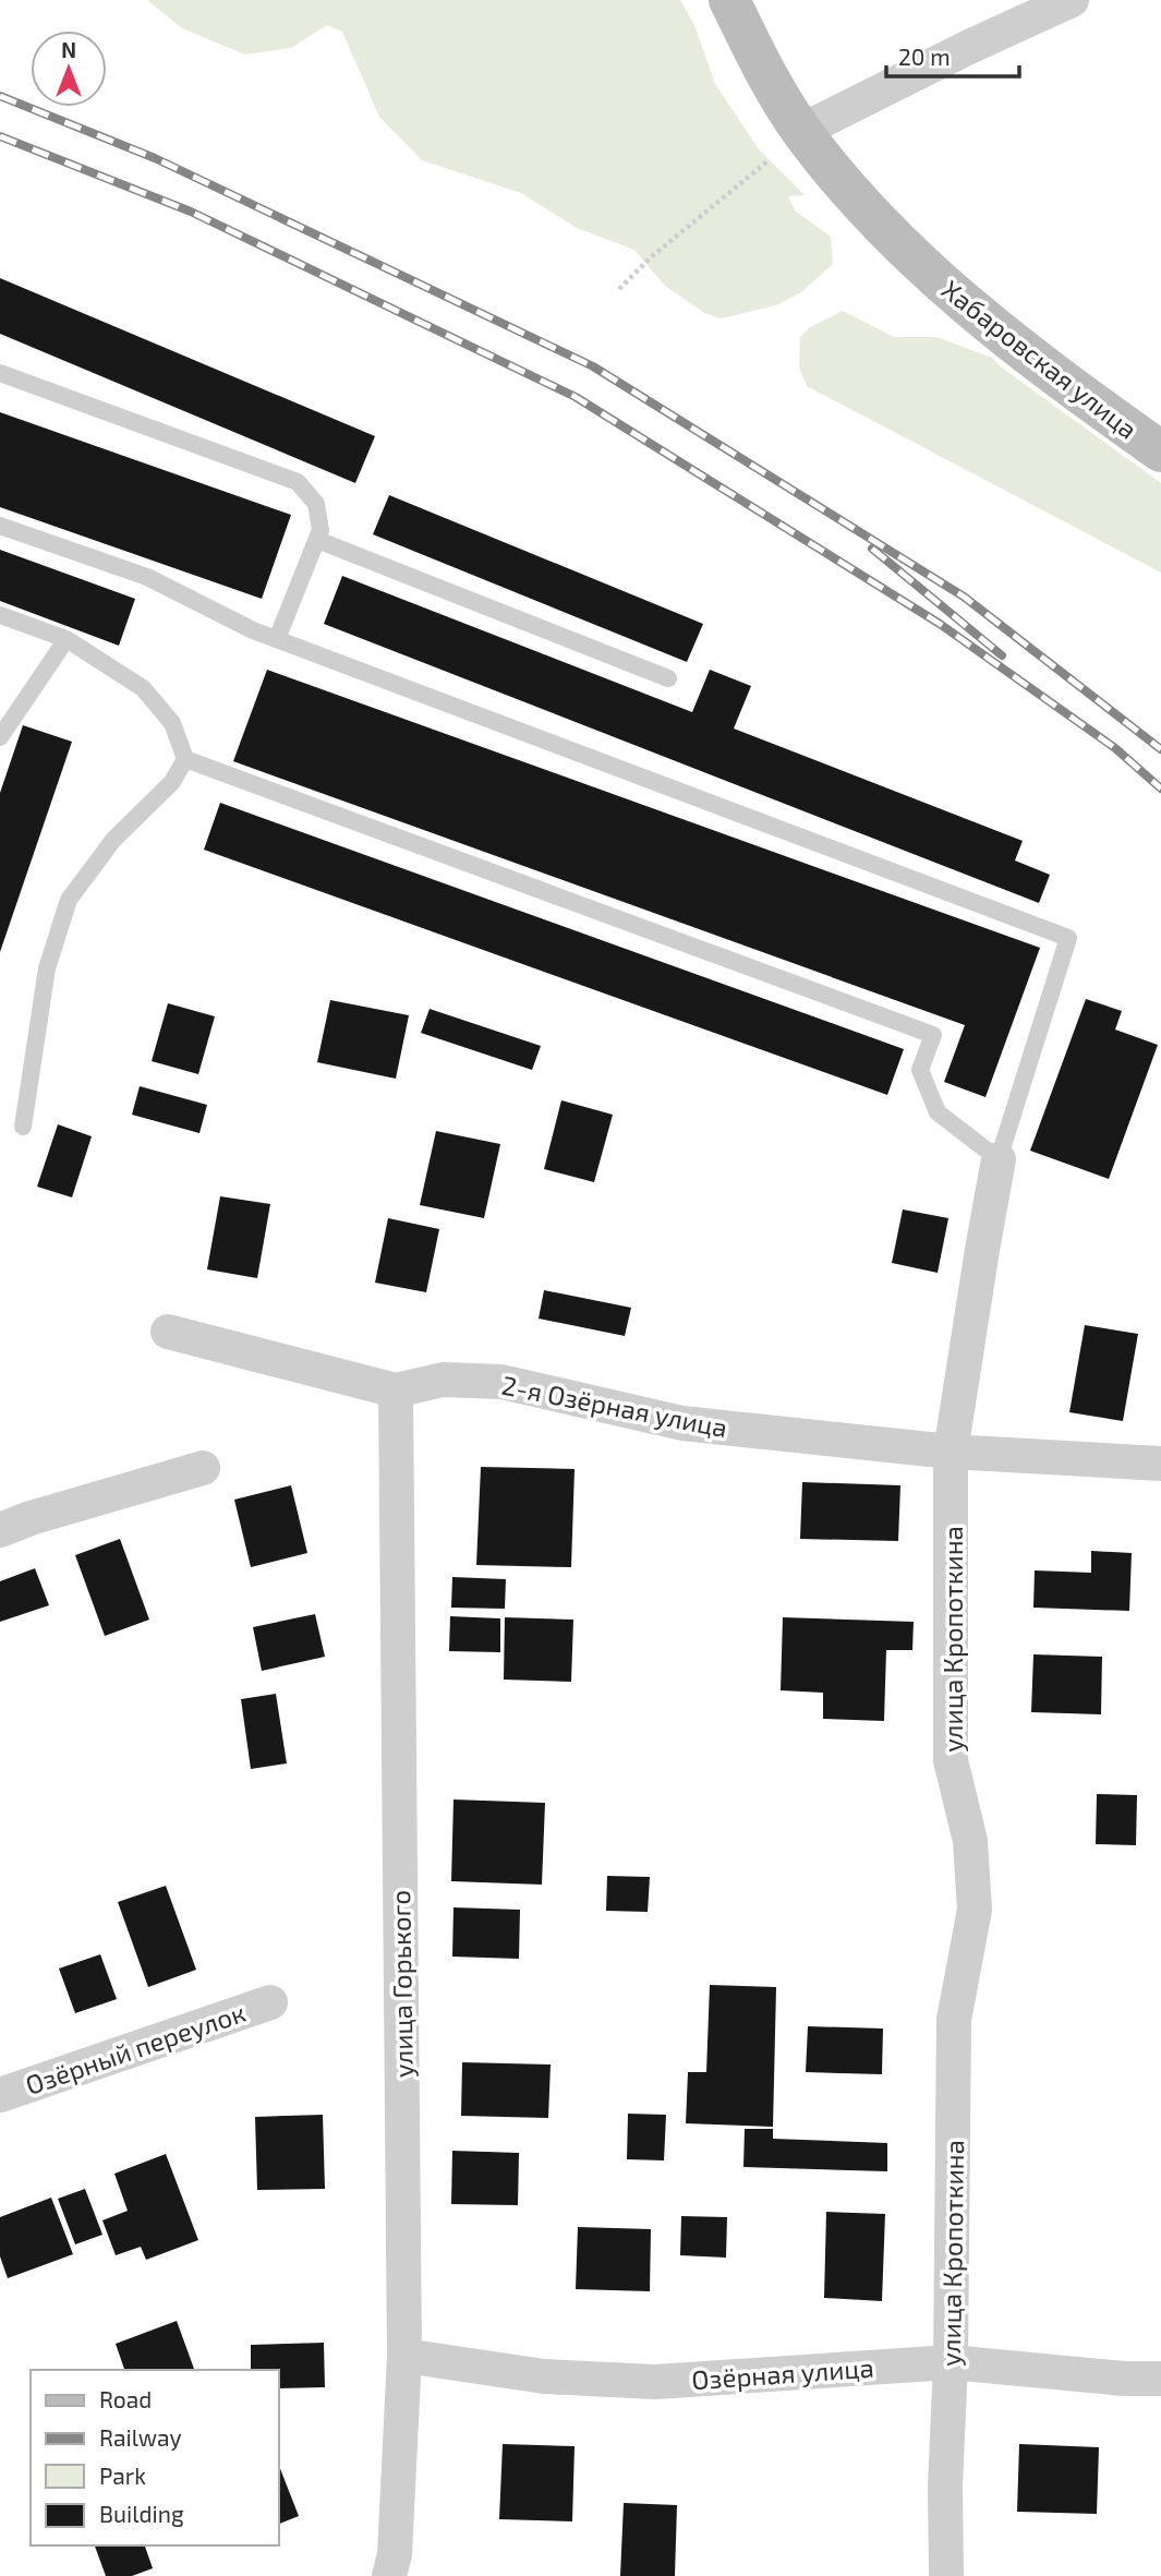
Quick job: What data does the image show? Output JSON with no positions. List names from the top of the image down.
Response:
{
  "streets": {
    "main road": ["Хабаровская улица"],
    "street": [
      "2-я Озёрная улица",
      "улица Кропоткина",
      "улица Горького",
      "Озёрный переулок",
      "Озёрная улица"
    ]
  },
  "crossings": [
    ["2-я Озёрная улица", "улица Кропоткина"],
    ["2-я Озёрная улица", "улица Горького"],
    ["улица Кропоткина", "Озёрная улица"],
    ["улица Горького", "Озёрная улица"]
  ],
  "legend": [
    "Road",
    "Railway",
    "Park",
    "Building"
  ],
  "scale_bar": "20 m",
  "north": "top"
}
